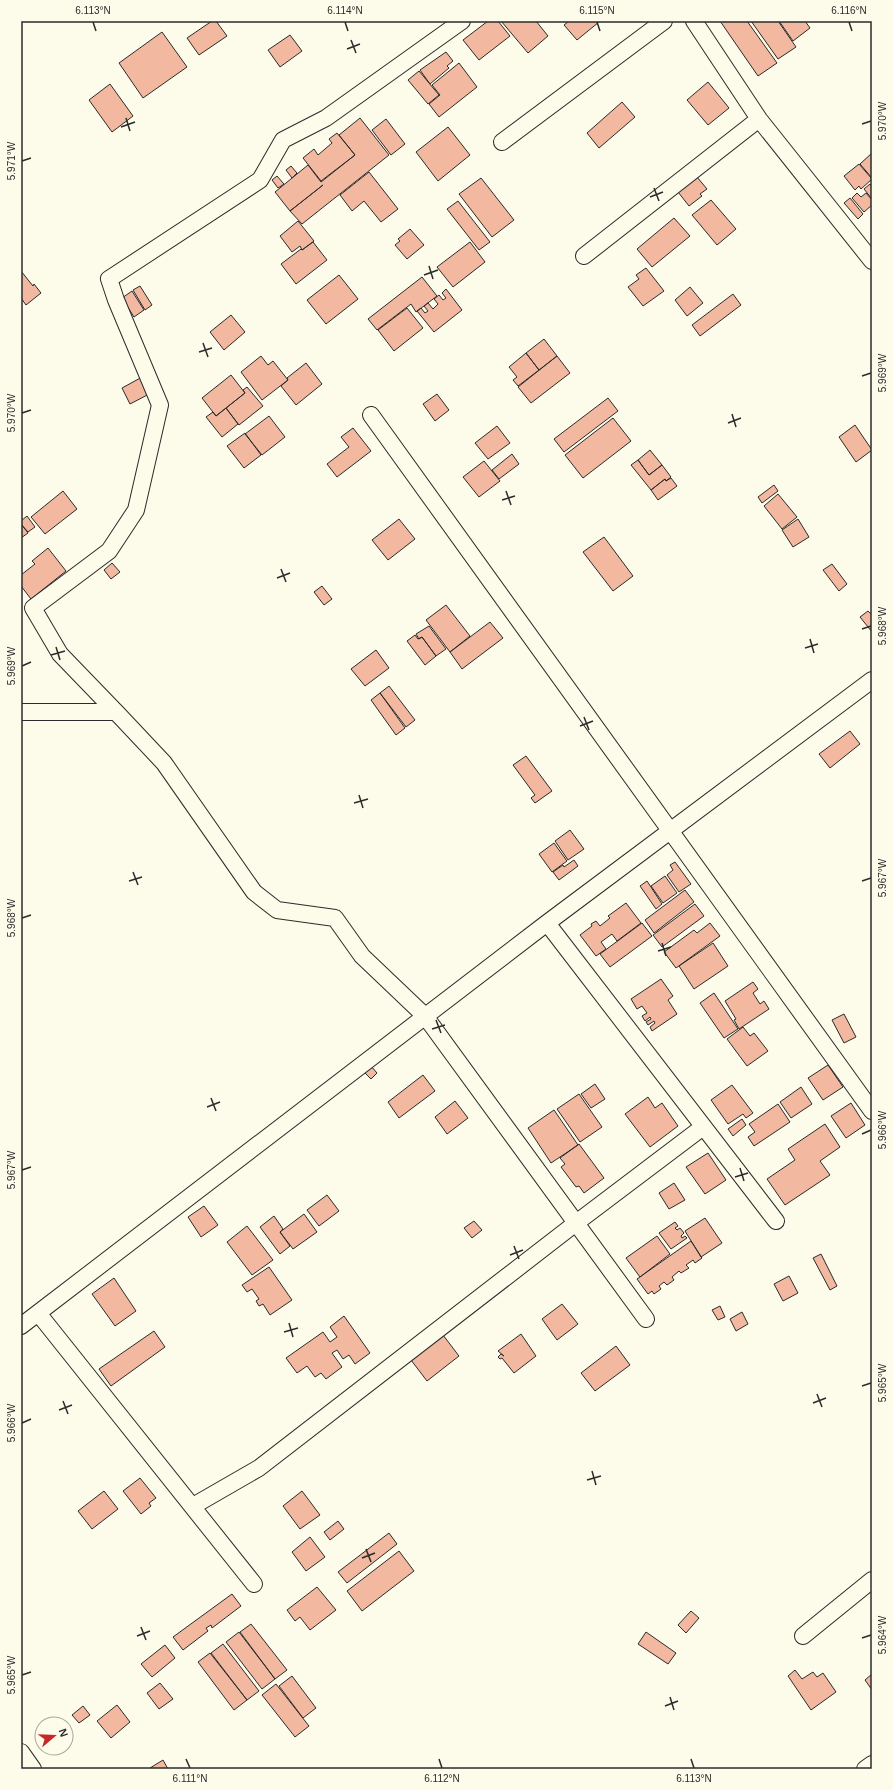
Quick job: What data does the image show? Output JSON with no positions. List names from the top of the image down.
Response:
{
  "north": "right",
  "coordinates": [
    "6.113°N",
    "6.114°N",
    "6.115°N",
    "6.116°N",
    "5.970°W",
    "5.971°W",
    "5.969°W",
    "5.968°W",
    "5.967°W",
    "5.966°W",
    "5.965°W",
    "5.964°W",
    "6.111°N",
    "6.112°N"
  ]
}
